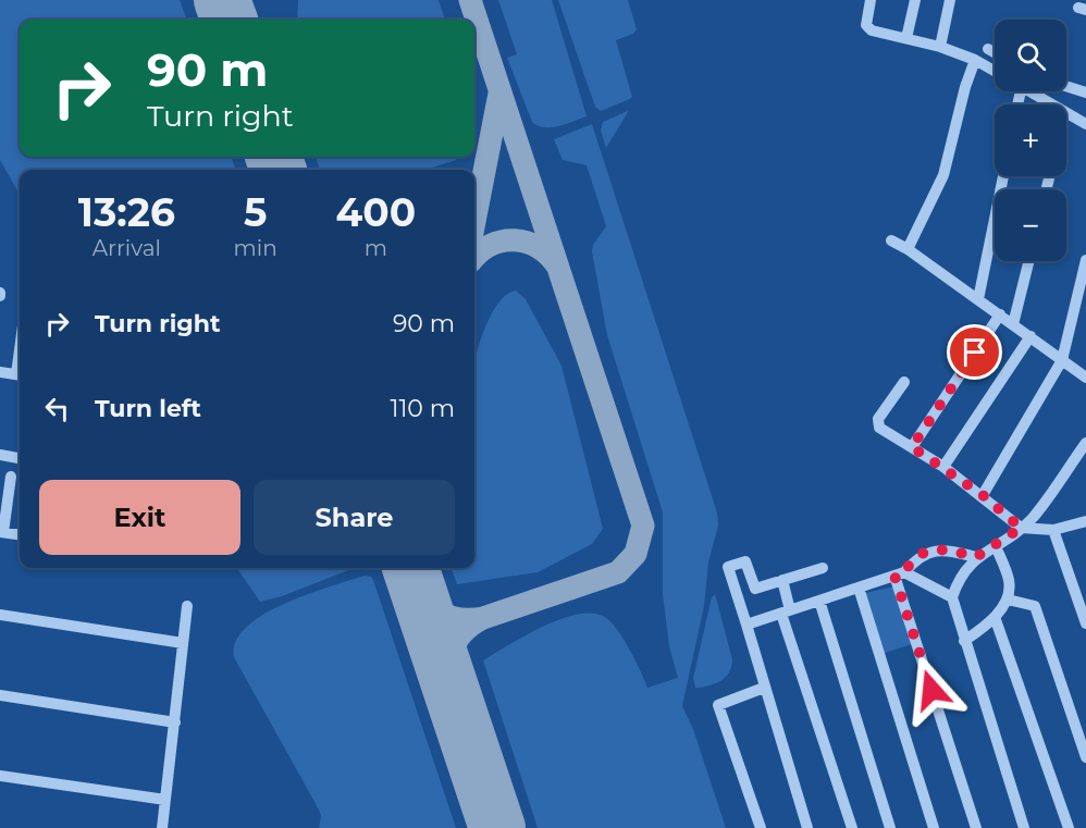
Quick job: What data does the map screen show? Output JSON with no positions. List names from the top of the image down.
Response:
{
  "page": {
    "map_buttons": ["+", "−"],
    "turn": ["90 m", "Turn right"],
    "eta": [
      "13:26",
      "Arrival",
      "5",
      "min",
      "400",
      "m"
    ],
    "list": [
      {
        "name": "Turn right",
        "value": "90 m"
      },
      {
        "name": "Turn left",
        "value": "110 m"
      }
    ],
    "buttons": ["Exit", "Share"]
  }
}
